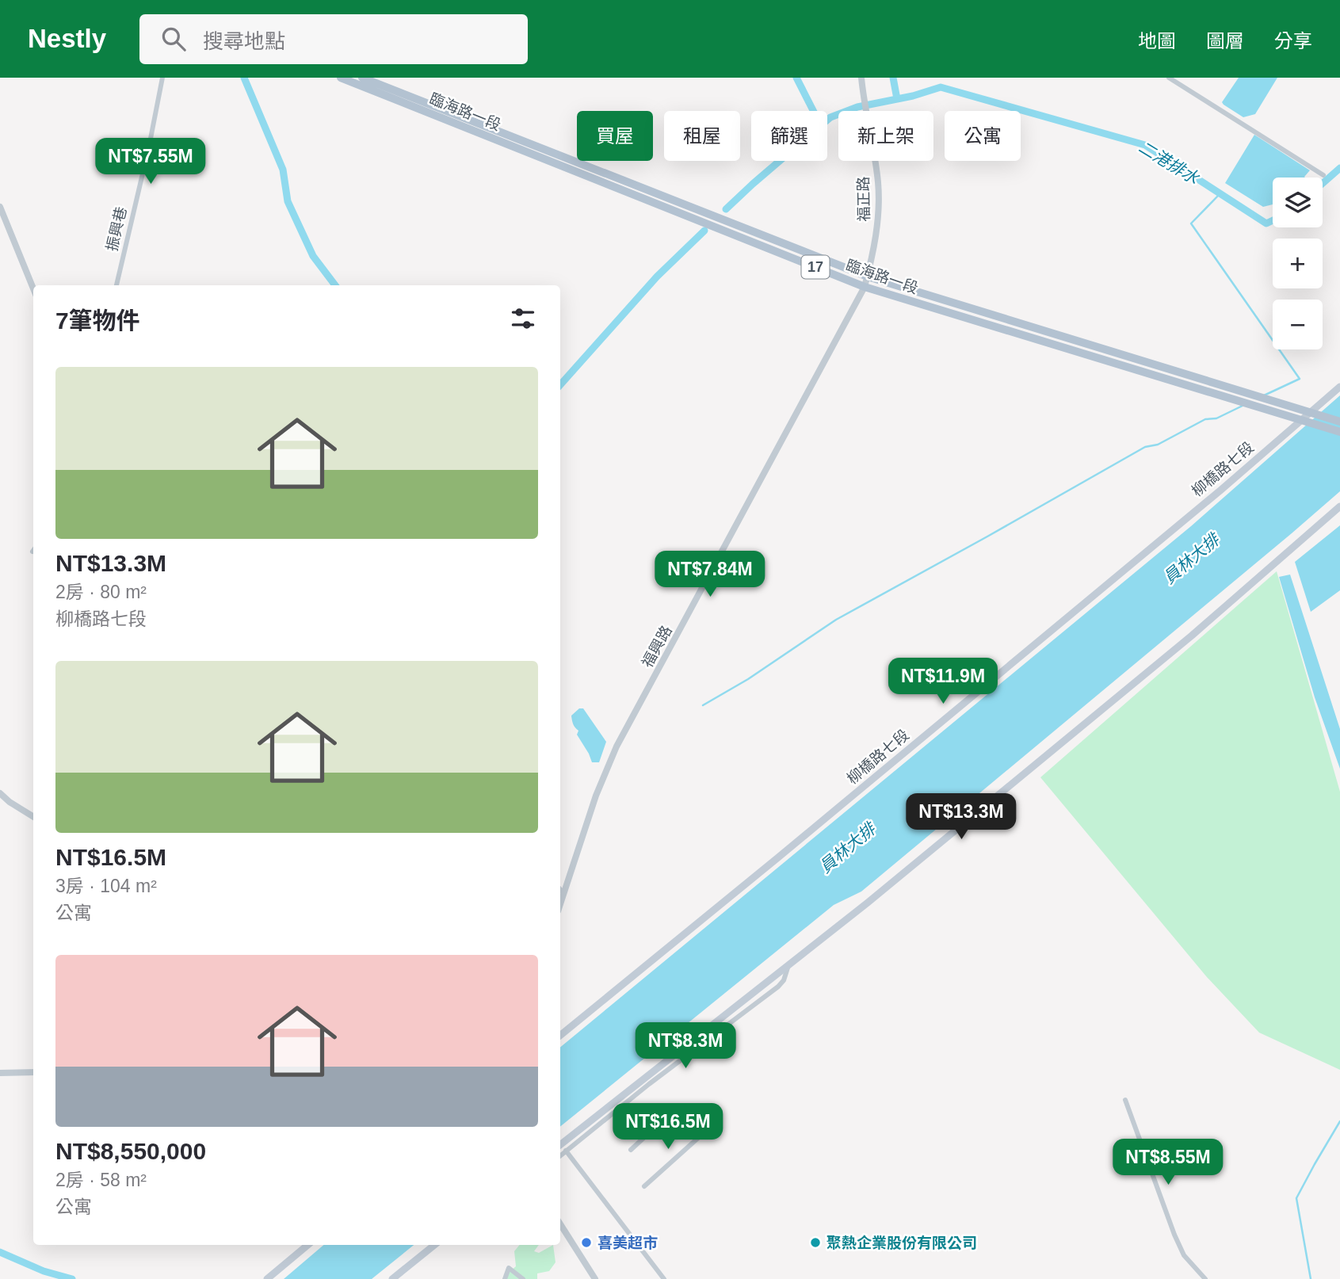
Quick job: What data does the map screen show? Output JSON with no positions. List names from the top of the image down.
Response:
{
  "streets": {
    "main road": ["臨海路一段", "17", "柳橋路七段"],
    "street": ["福正路", "振興巷", "福興路"]
  },
  "crossings": [
    ["臨海路一段", "福正路"],
    ["臨海路一段", "17"],
    ["臨海路一段", "柳橋路七段"],
    ["臨海路一段", "福興路"],
    ["福正路", "福興路"],
    ["17", "柳橋路七段"]
  ],
  "water": ["二港排水", "員林大排"],
  "places": ["喜美超市", "聚熱企業股份有限公司"],
  "page": {
    "header": "Nestly",
    "search": "搜尋地點",
    "nav": ["地圖", "圖層", "分享"],
    "chip": [
      "買屋",
      "租屋",
      "篩選",
      "新上架",
      "公寓"
    ],
    "price": [
      "NT$7.55M",
      "NT$7.84M",
      "NT$11.9M",
      "NT$13.3M",
      "NT$8.3M",
      "NT$16.5M",
      "NT$8.55M"
    ],
    "map_buttons": ["+", "−"],
    "heading": "7筆物件",
    "list": [
      {
        "name": "NT$13.3M",
        "note": "2房 · 80 m² · 柳橋路七段"
      },
      {
        "name": "NT$16.5M",
        "note": "3房 · 104 m² · 公寓"
      },
      {
        "name": "NT$8,550,000",
        "note": "2房 · 58 m² · 公寓"
      }
    ]
  }
}
